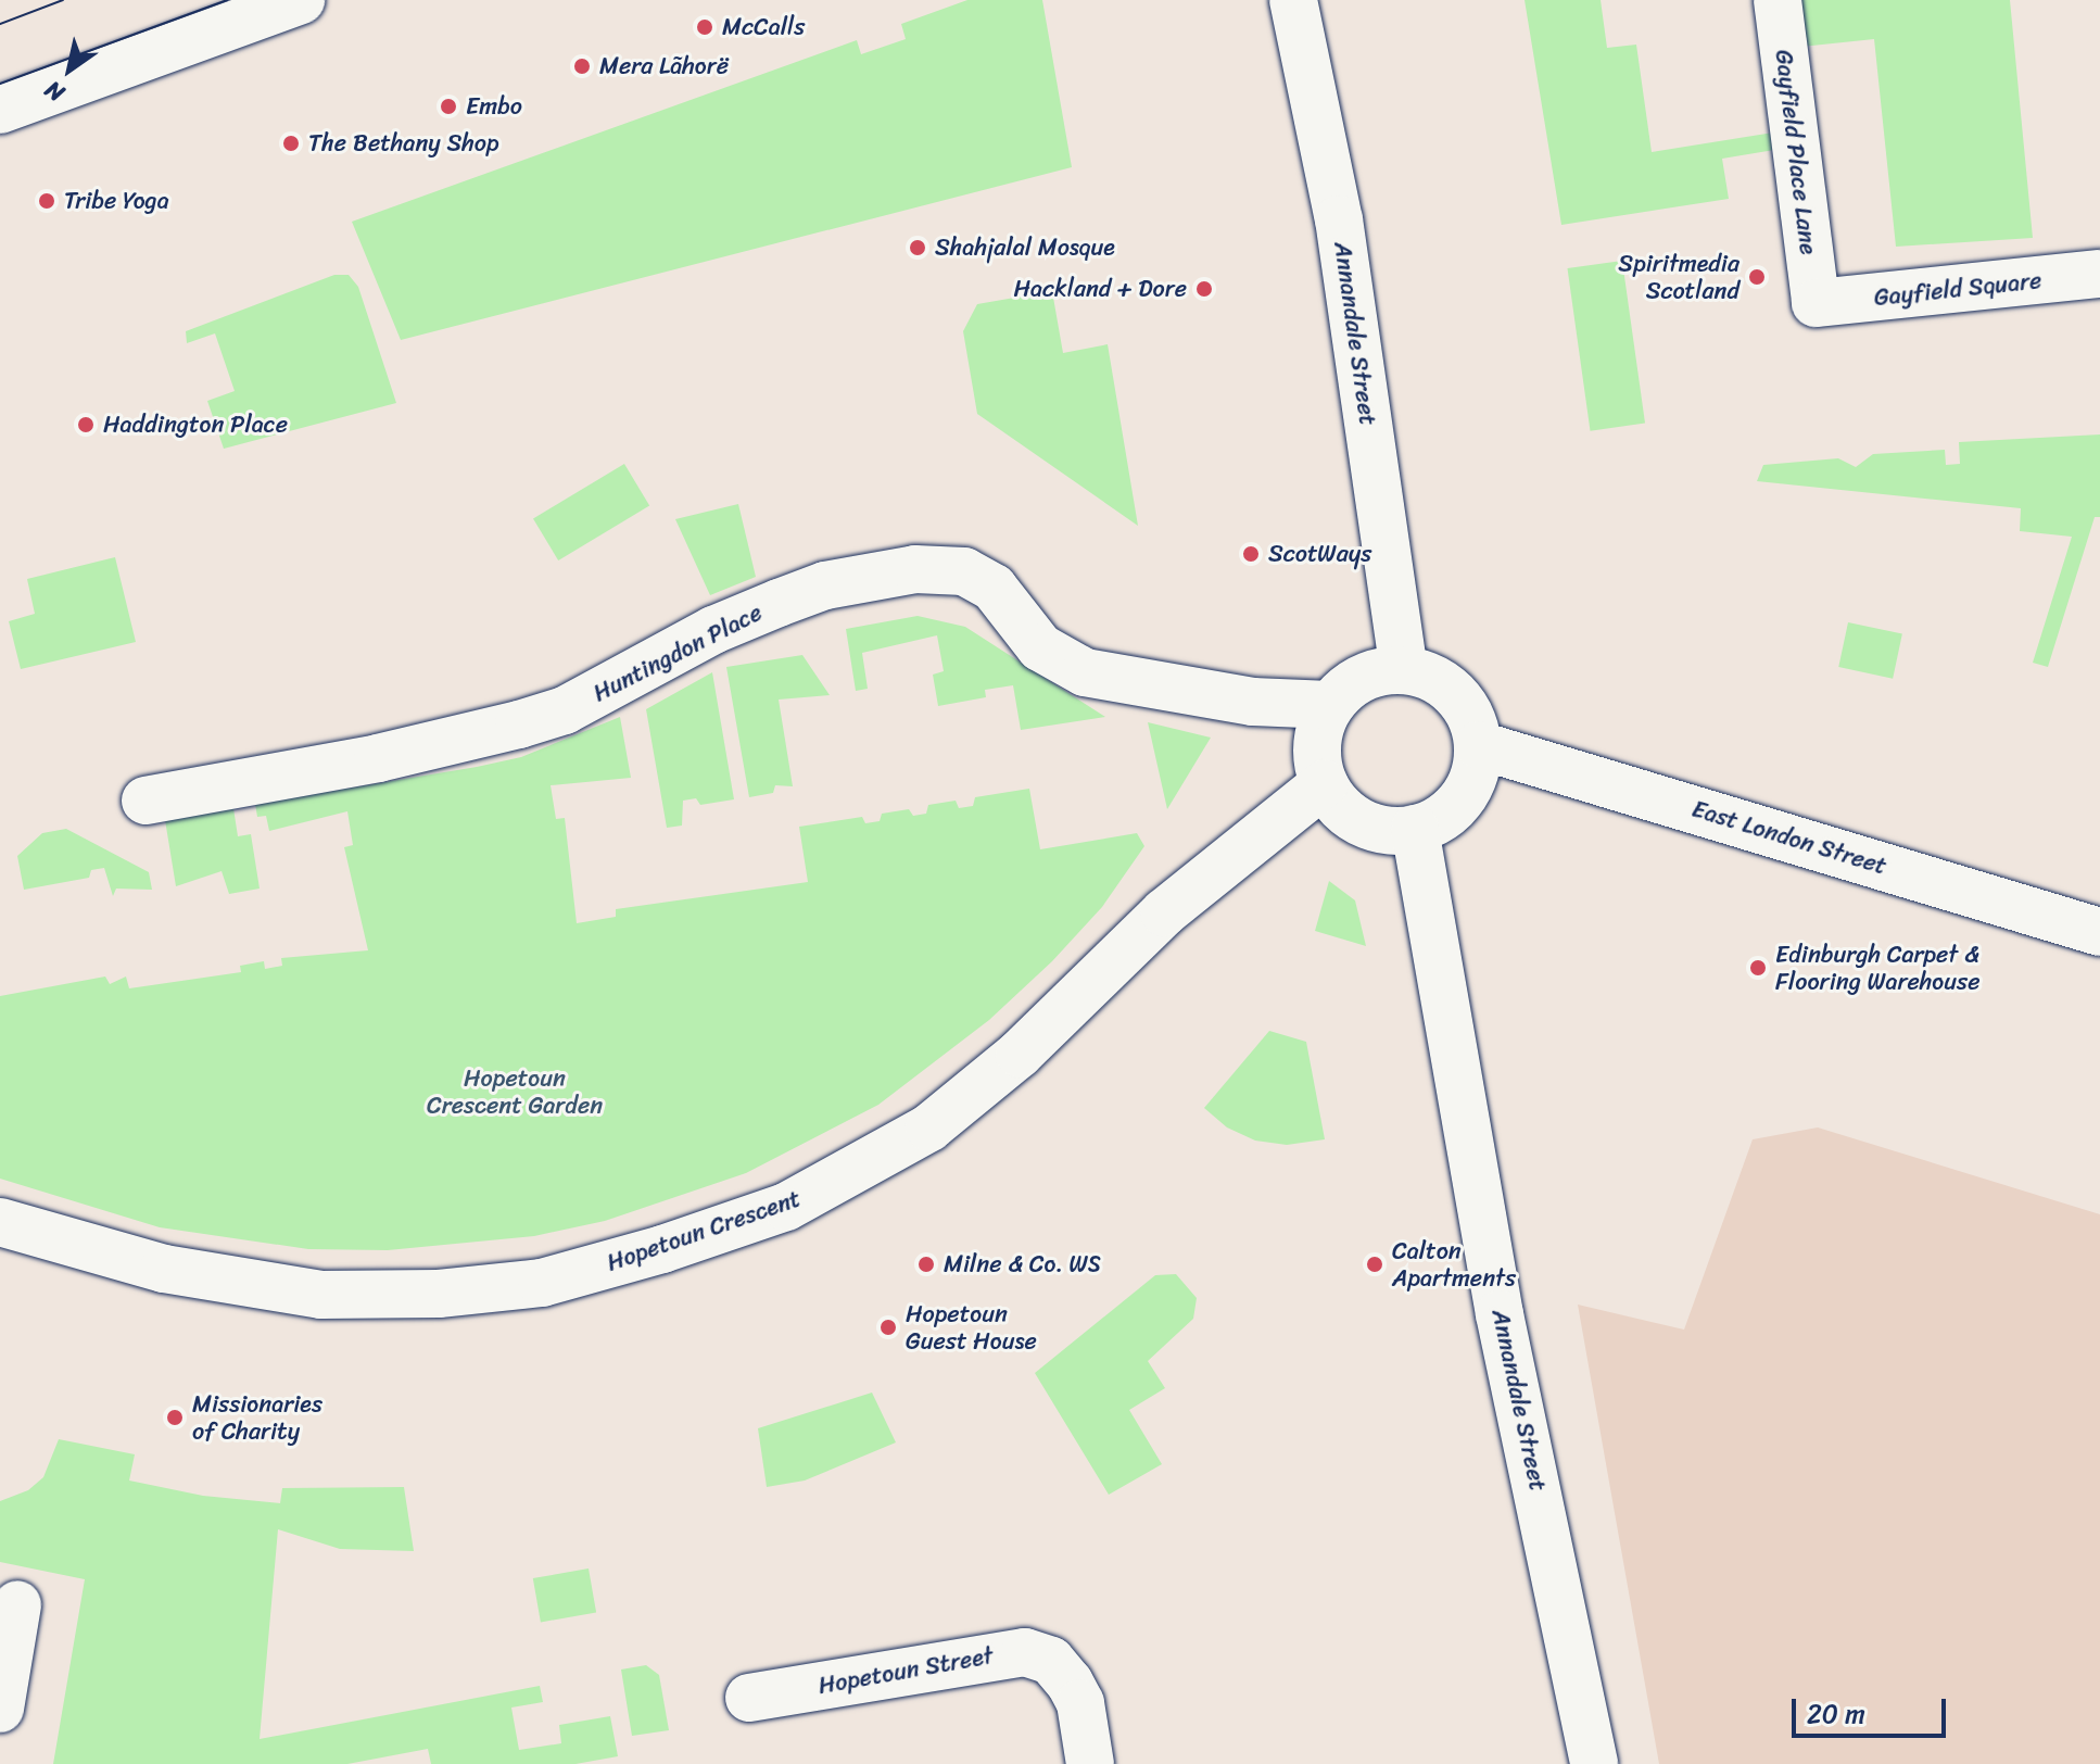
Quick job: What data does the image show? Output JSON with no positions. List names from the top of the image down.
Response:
{
  "streets": {
    "street": [
      "Gayfield Place Lane",
      "Gayfield Square",
      "Annandale Street",
      "Huntingdon Place",
      "East London Street",
      "Hopetoun Crescent",
      "Hopetoun Street"
    ]
  },
  "crossings": [
    ["Gayfield Place Lane", "Gayfield Square"],
    ["Annandale Street", "Huntingdon Place"],
    ["Annandale Street", "East London Street"],
    ["Annandale Street", "Hopetoun Crescent"],
    ["Huntingdon Place", "East London Street"],
    ["Huntingdon Place", "Hopetoun Crescent"],
    ["East London Street", "Hopetoun Crescent"]
  ],
  "parks": ["Hopetoun Crescent Garden"],
  "places": [
    "McCalls",
    "Mera Lãhorë",
    "Embo",
    "The Bethany Shop",
    "Tribe Yoga",
    "Shahjalal Mosque",
    "Spiritmedia Scotland",
    "Hackland + Dore",
    "Haddington Place",
    "ScotWays",
    "Edinburgh Carpet & Flooring Warehouse",
    "Milne & Co. WS",
    "Calton Apartments",
    "Hopetoun Guest House",
    "Missionaries of Charity"
  ],
  "scale_bar": "20 m",
  "north": "bottom left"
}
